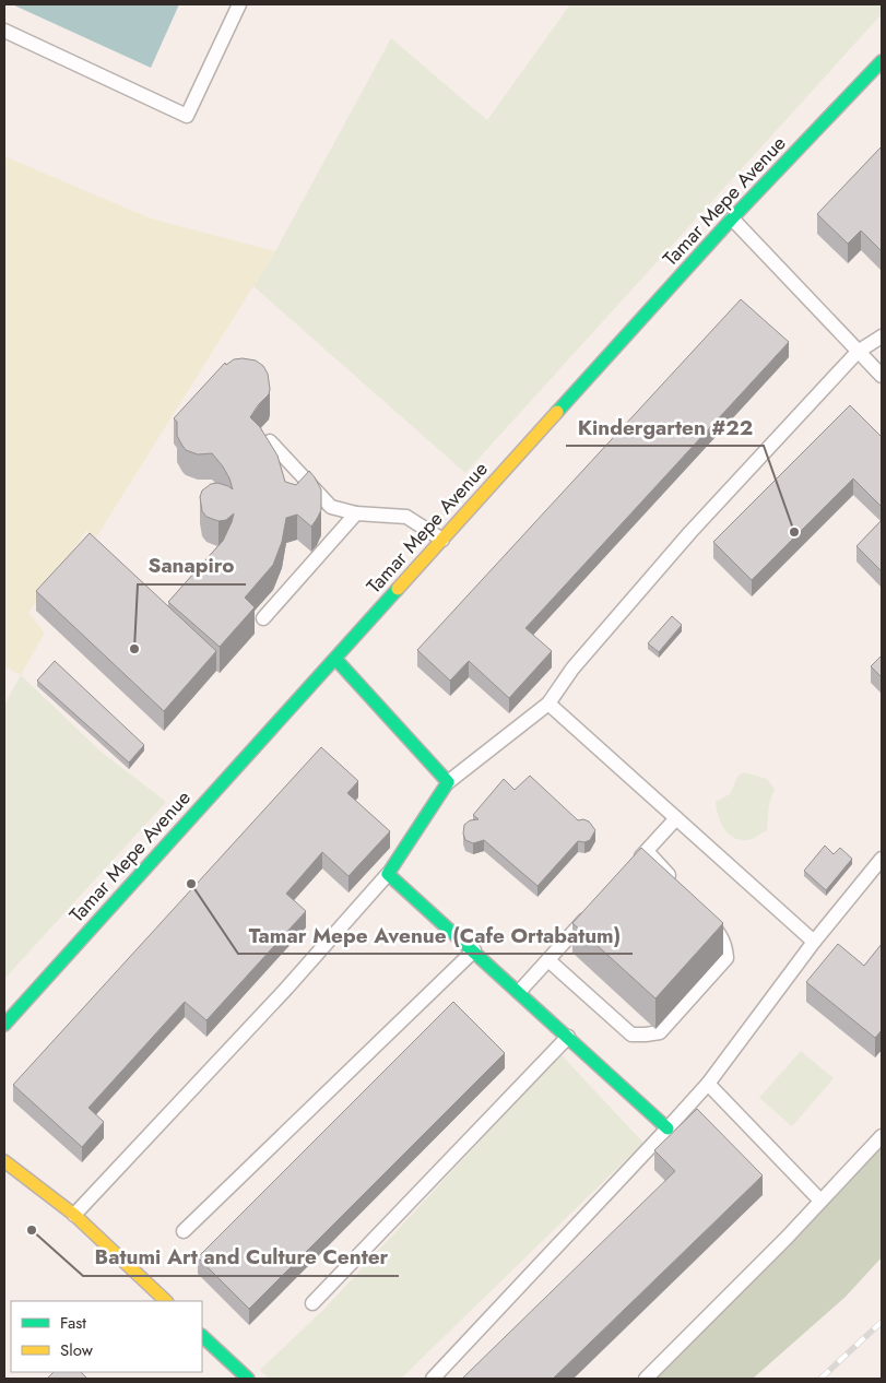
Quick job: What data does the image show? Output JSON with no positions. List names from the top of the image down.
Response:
{
  "streets": {
    "main road": ["Tamar Mepe Avenue"]
  },
  "places": [
    "Kindergarten #22",
    "Sanapiro",
    "Tamar Mepe Avenue (Cafe Ortabatum)",
    "Batumi Art and Culture Center"
  ],
  "legend": ["Fast", "Slow"]
}
